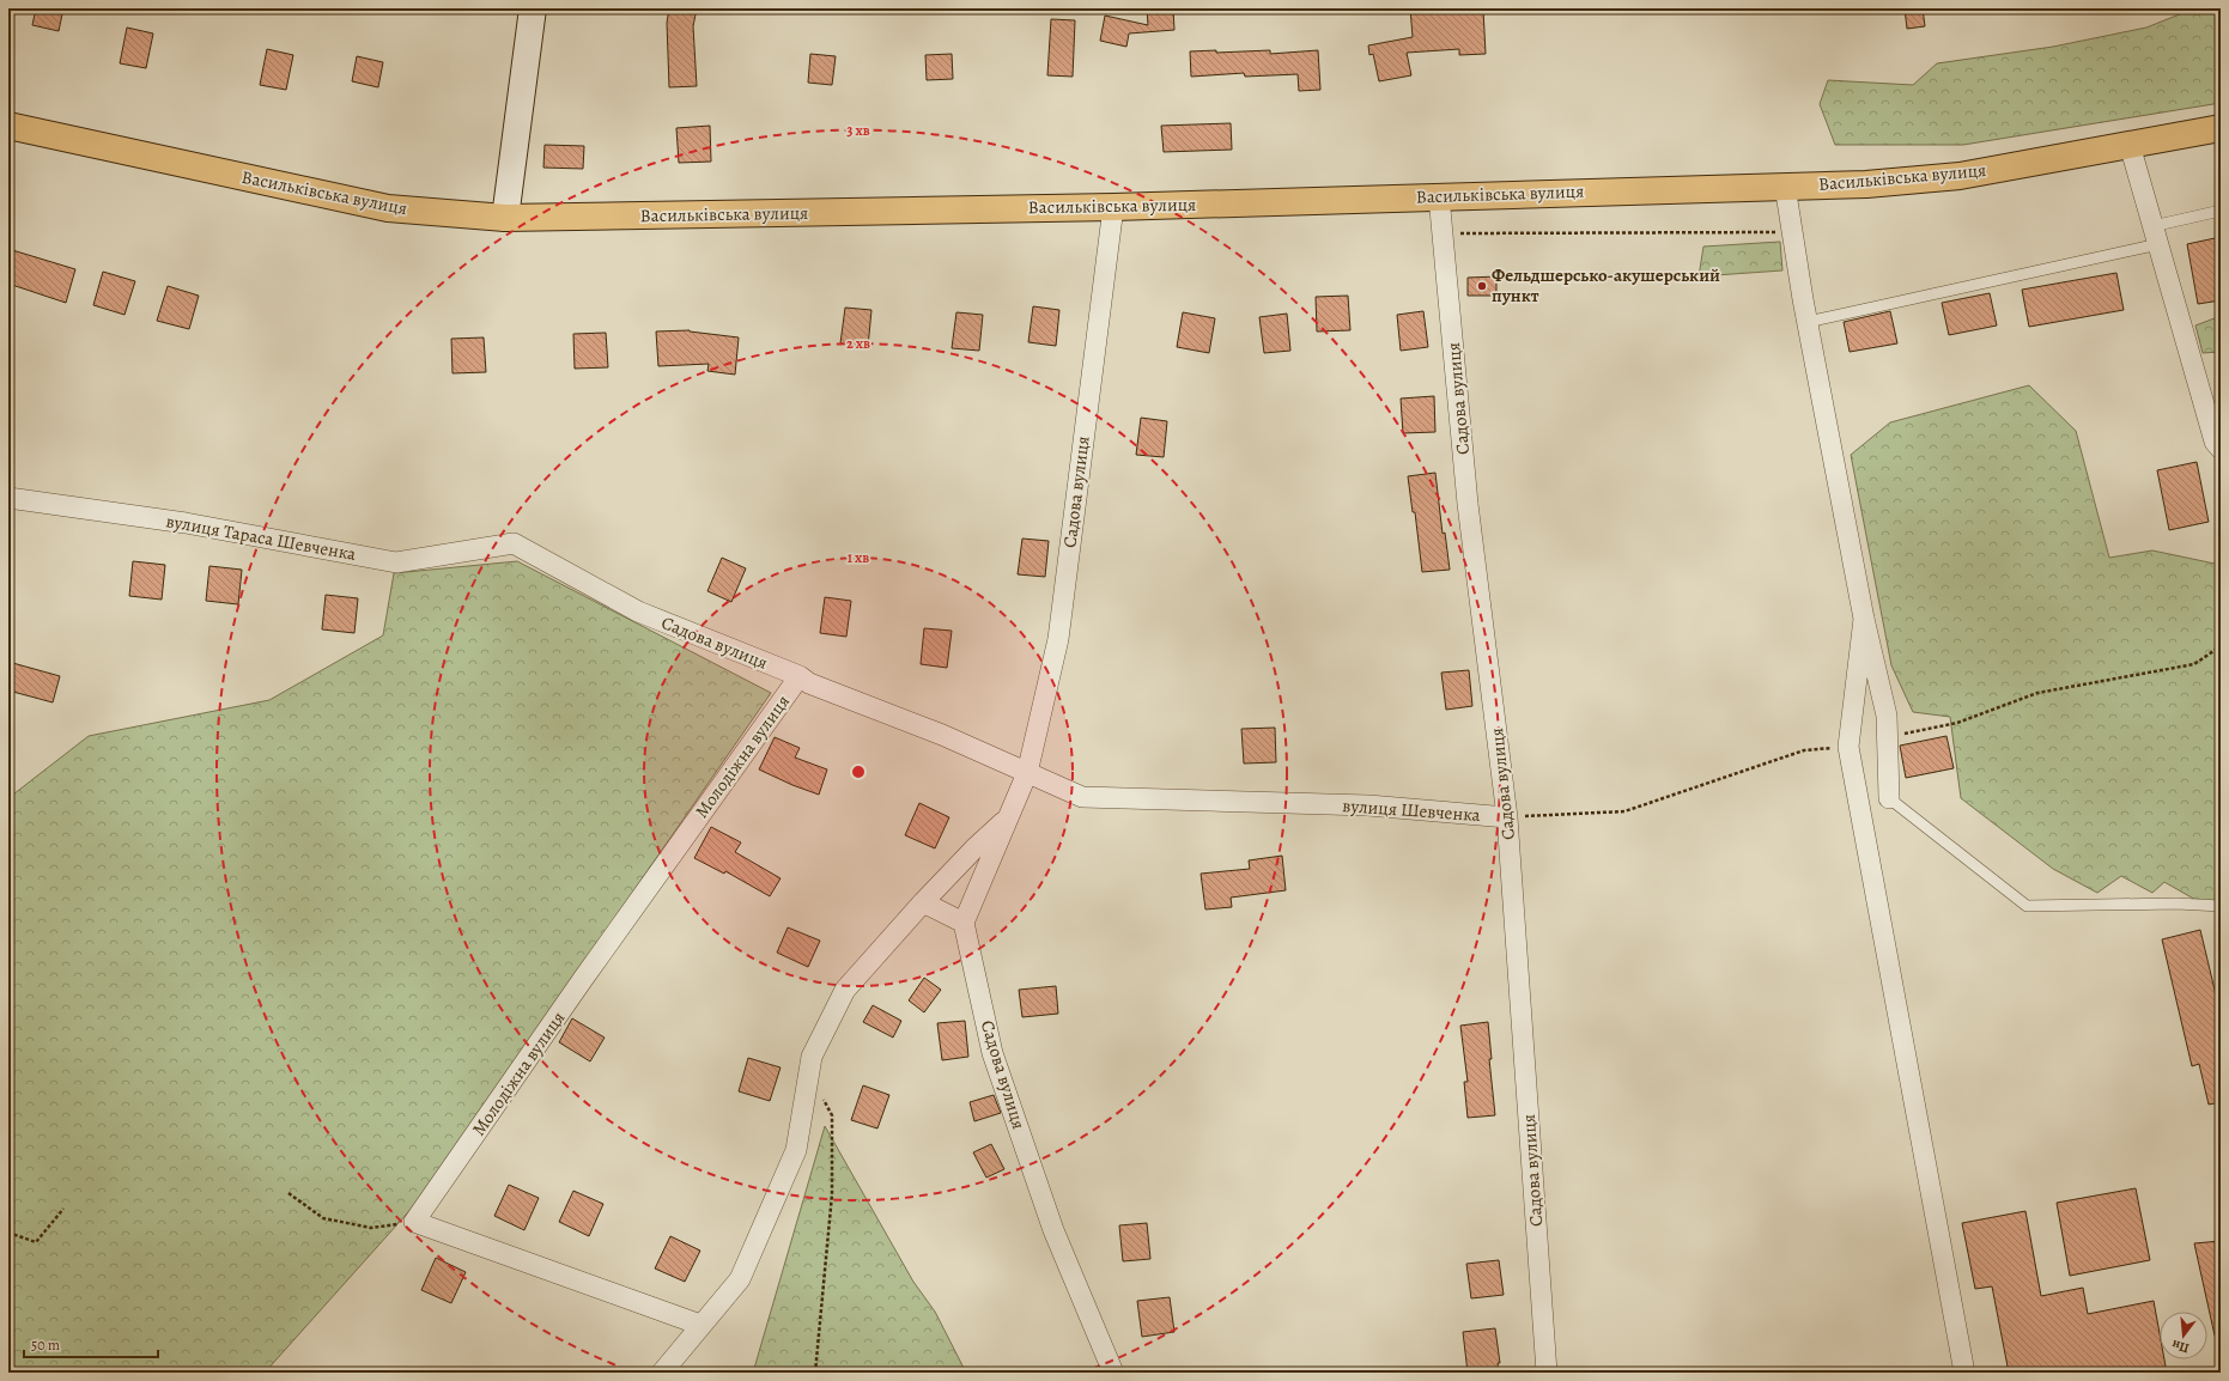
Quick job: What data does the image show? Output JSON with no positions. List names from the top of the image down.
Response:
{
  "streets": {
    "main road": ["Васильківська вулиця"],
    "street": [
      "Садова вулиця",
      "вулиця Тараса Шевченка",
      "Молодіжна вулиця",
      "вулиця Шевченка"
    ]
  },
  "crossings": [
    ["Васильківська вулиця", "Садова вулиця"],
    ["Садова вулиця", "вулиця Тараса Шевченка"],
    ["Садова вулиця", "Молодіжна вулиця"],
    ["Садова вулиця", "вулиця Шевченка"]
  ],
  "places": ["Фельдшерсько-акушерський пункт"],
  "scale_bar": "50 m",
  "north": "bottom",
  "rings": ["3 хв", "2 хв", "1 хв"]
}
